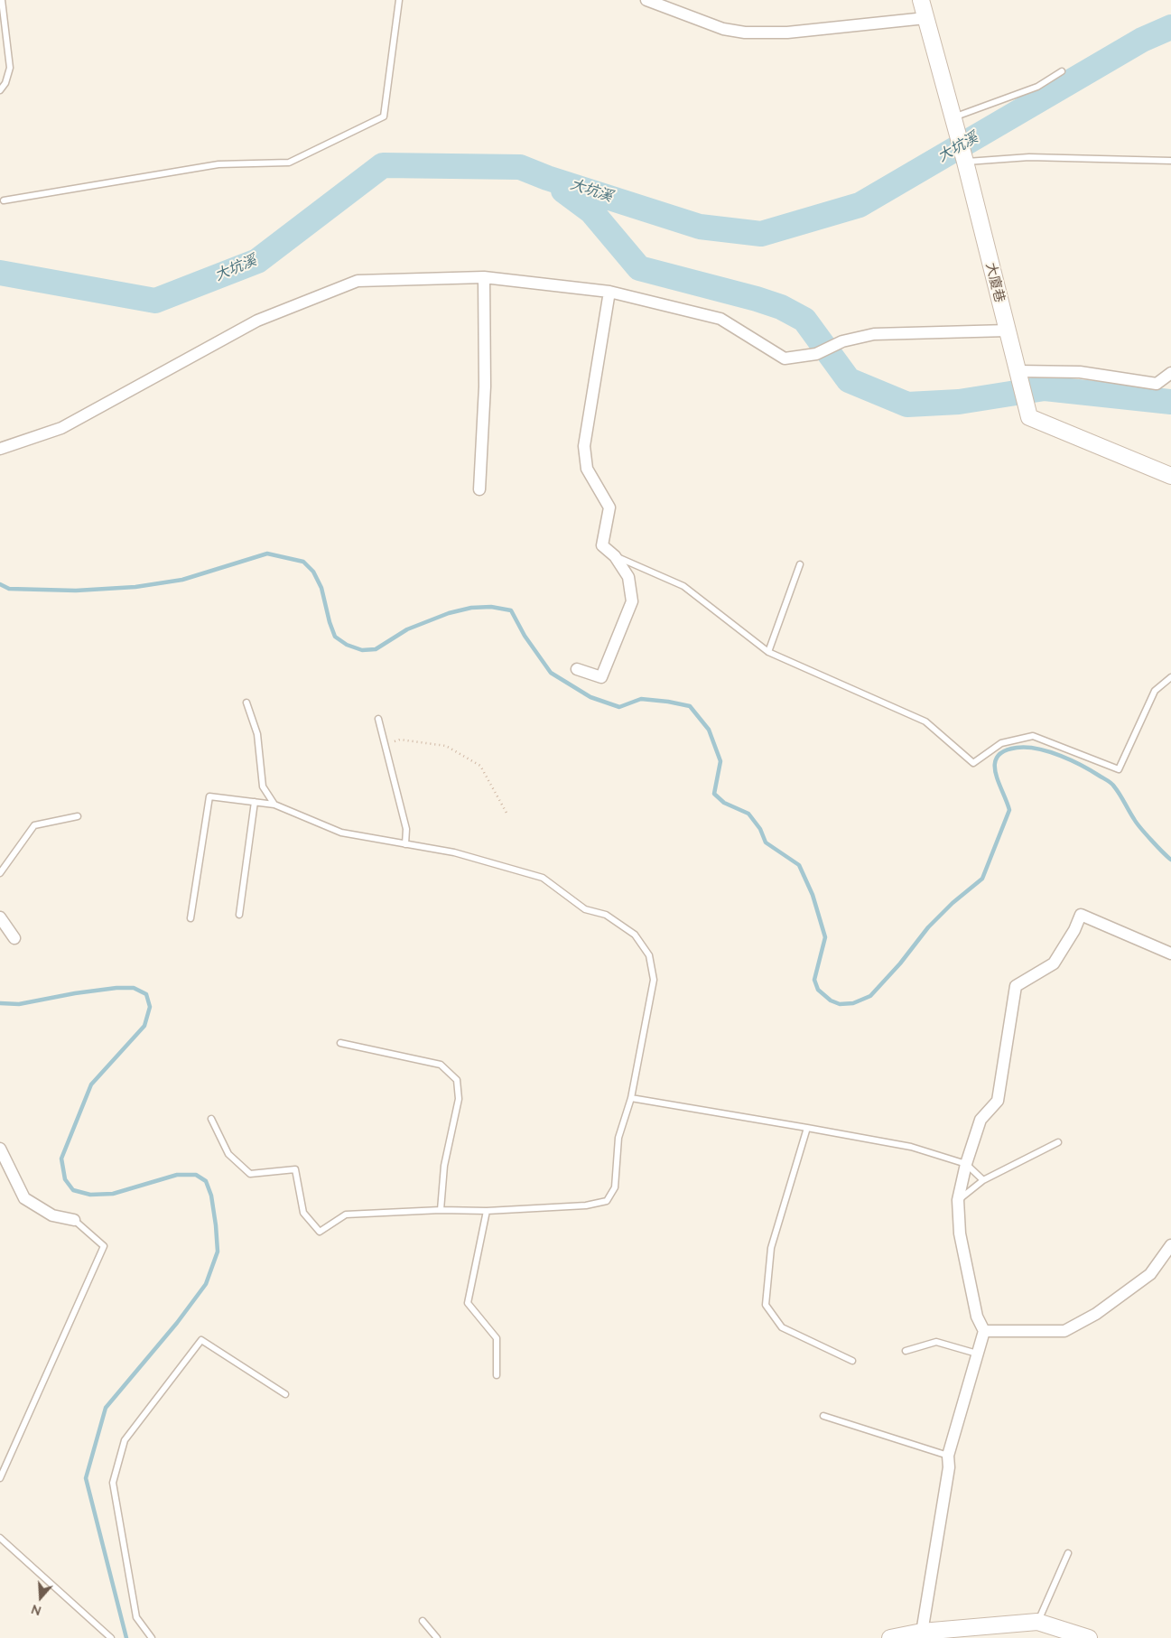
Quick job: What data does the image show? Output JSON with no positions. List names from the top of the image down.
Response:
{
  "streets": {
    "street": ["大廈巷"]
  },
  "water": ["大坑溪"],
  "north": "bottom"
}
